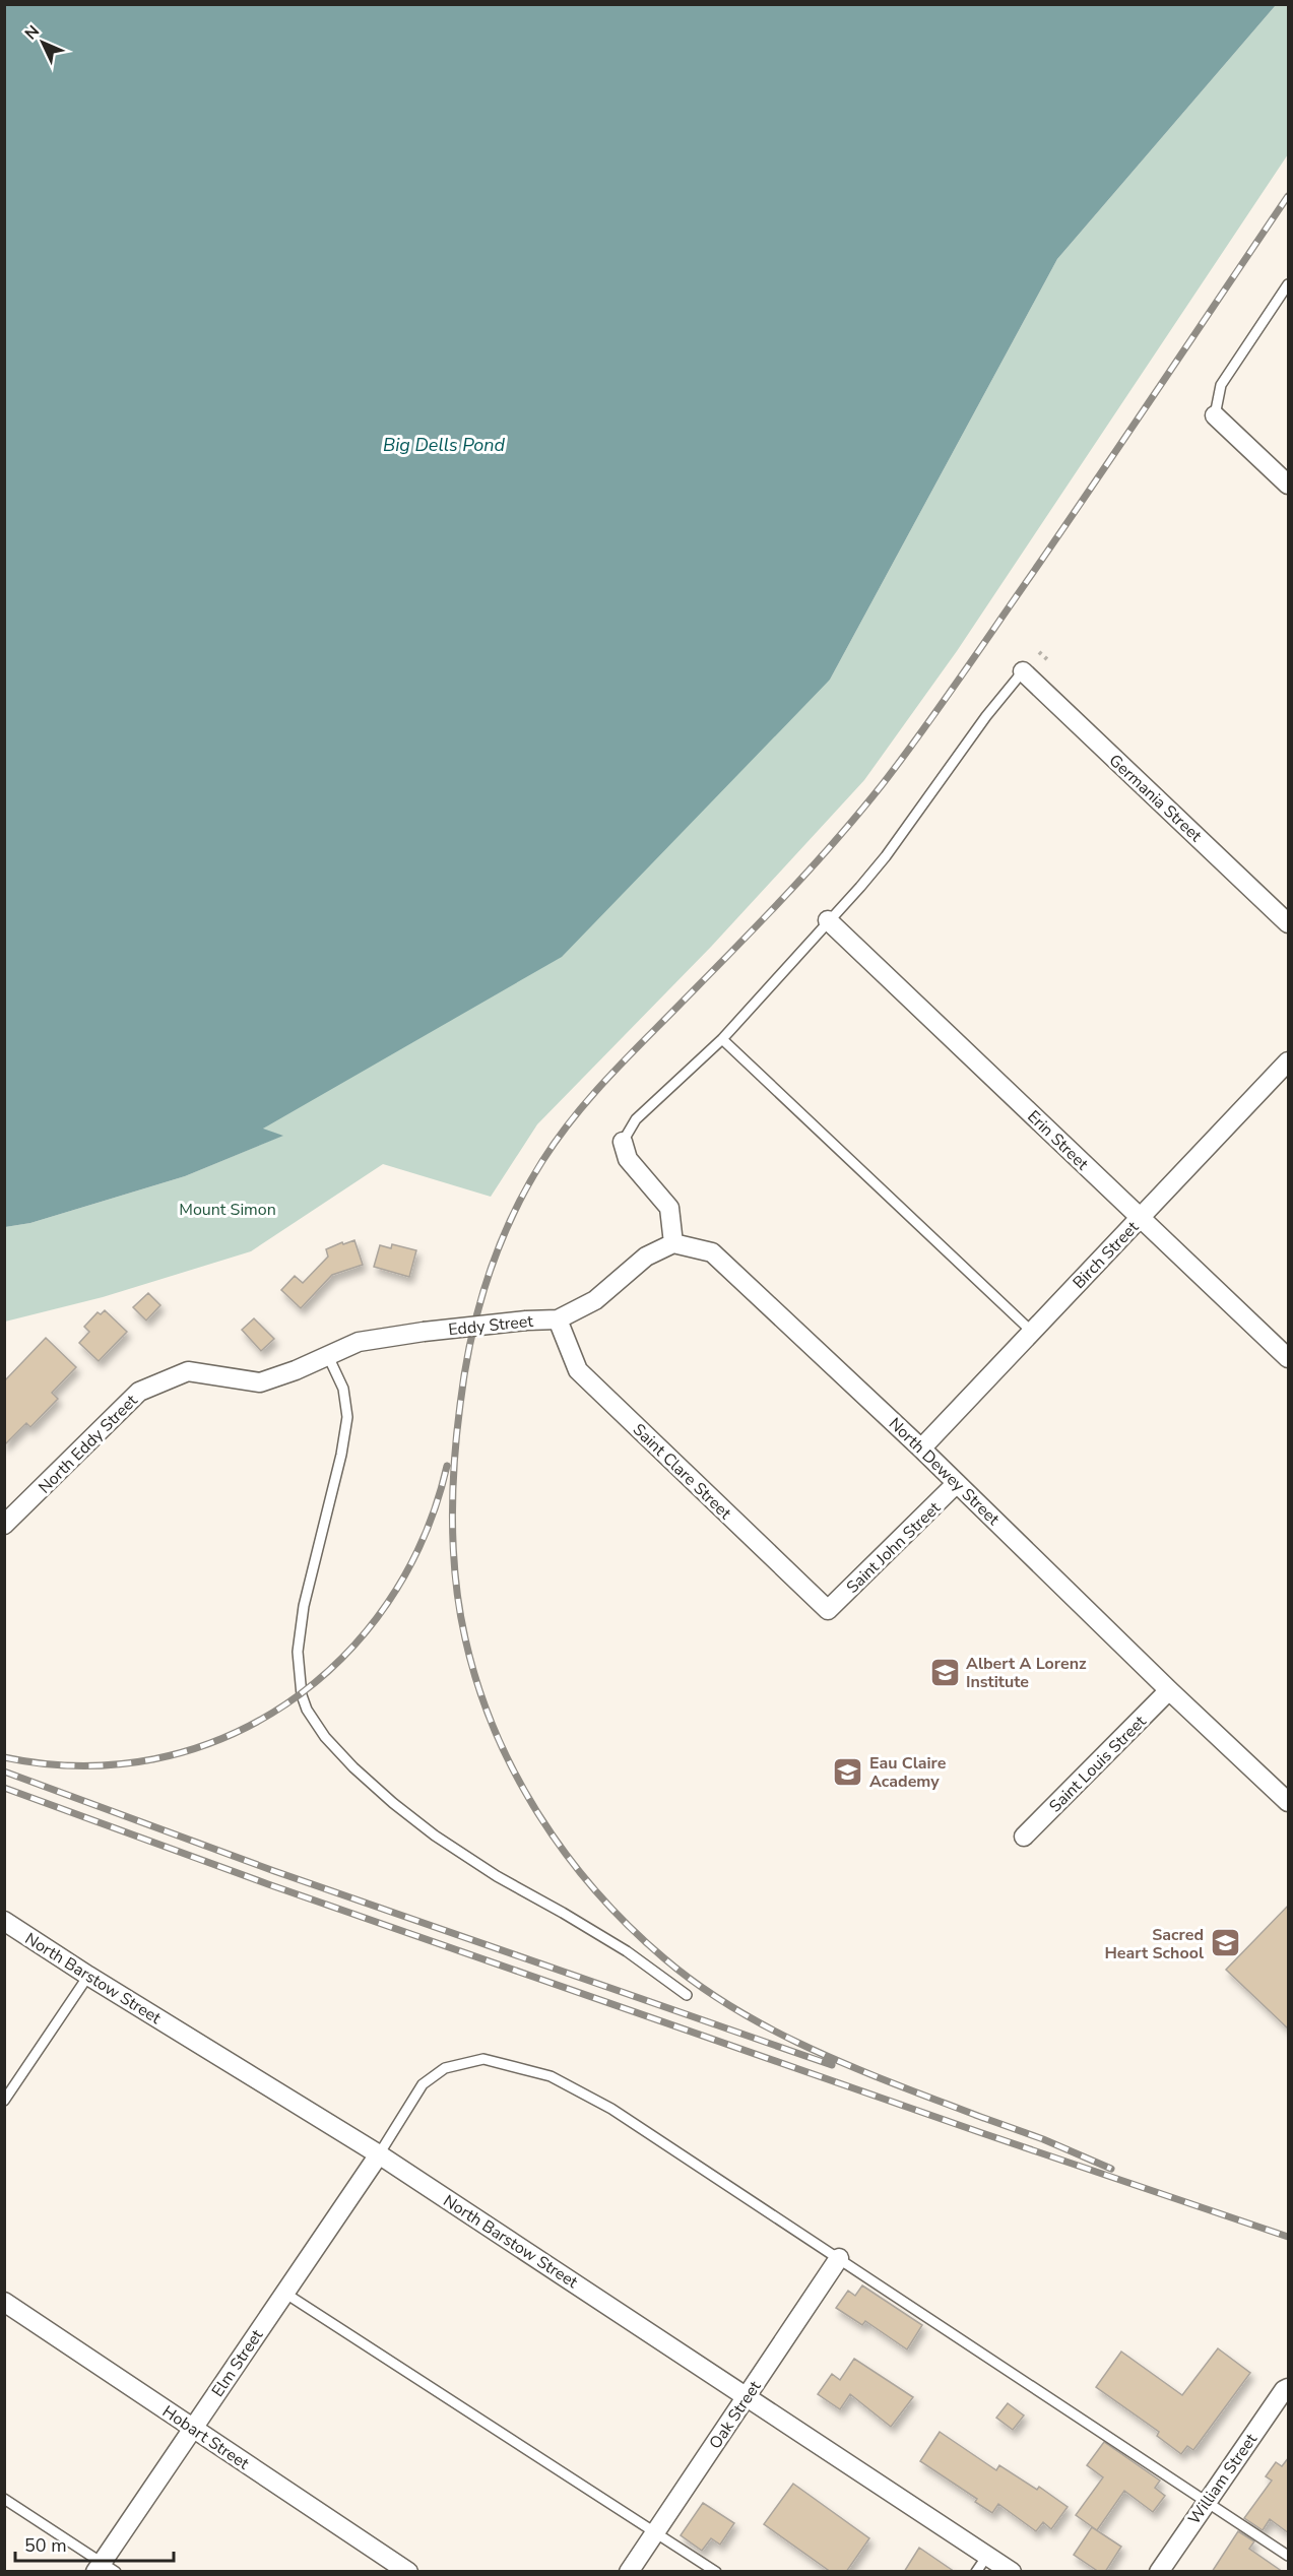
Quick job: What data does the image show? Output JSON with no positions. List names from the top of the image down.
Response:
{
  "streets": {
    "street": [
      "Germania Street",
      "Erin Street",
      "Birch Street",
      "Eddy Street",
      "North Eddy Street",
      "Saint Clare Street",
      "North Dewey Street",
      "Saint John Street",
      "Saint Louis Street",
      "North Barstow Street",
      "Elm Street",
      "Oak Street",
      "Hobart Street",
      "William Street"
    ]
  },
  "crossings": [
    ["Erin Street", "Birch Street"],
    ["Birch Street", "North Dewey Street"],
    ["Eddy Street", "North Eddy Street"],
    ["Eddy Street", "Saint Clare Street"],
    ["Saint Clare Street", "Saint John Street"],
    ["North Dewey Street", "Saint John Street"],
    ["North Dewey Street", "Saint Louis Street"],
    ["North Barstow Street", "Elm Street"],
    ["North Barstow Street", "Oak Street"],
    ["Elm Street", "Hobart Street"]
  ],
  "water": ["Big Dells Pond"],
  "parks": ["Mount Simon"],
  "places": {
    "school or university": ["Albert A Lorenz Institute", "Eau Claire Academy", "Sacred Heart School"]
  },
  "scale_bar": "50 m",
  "north": "top left"
}
